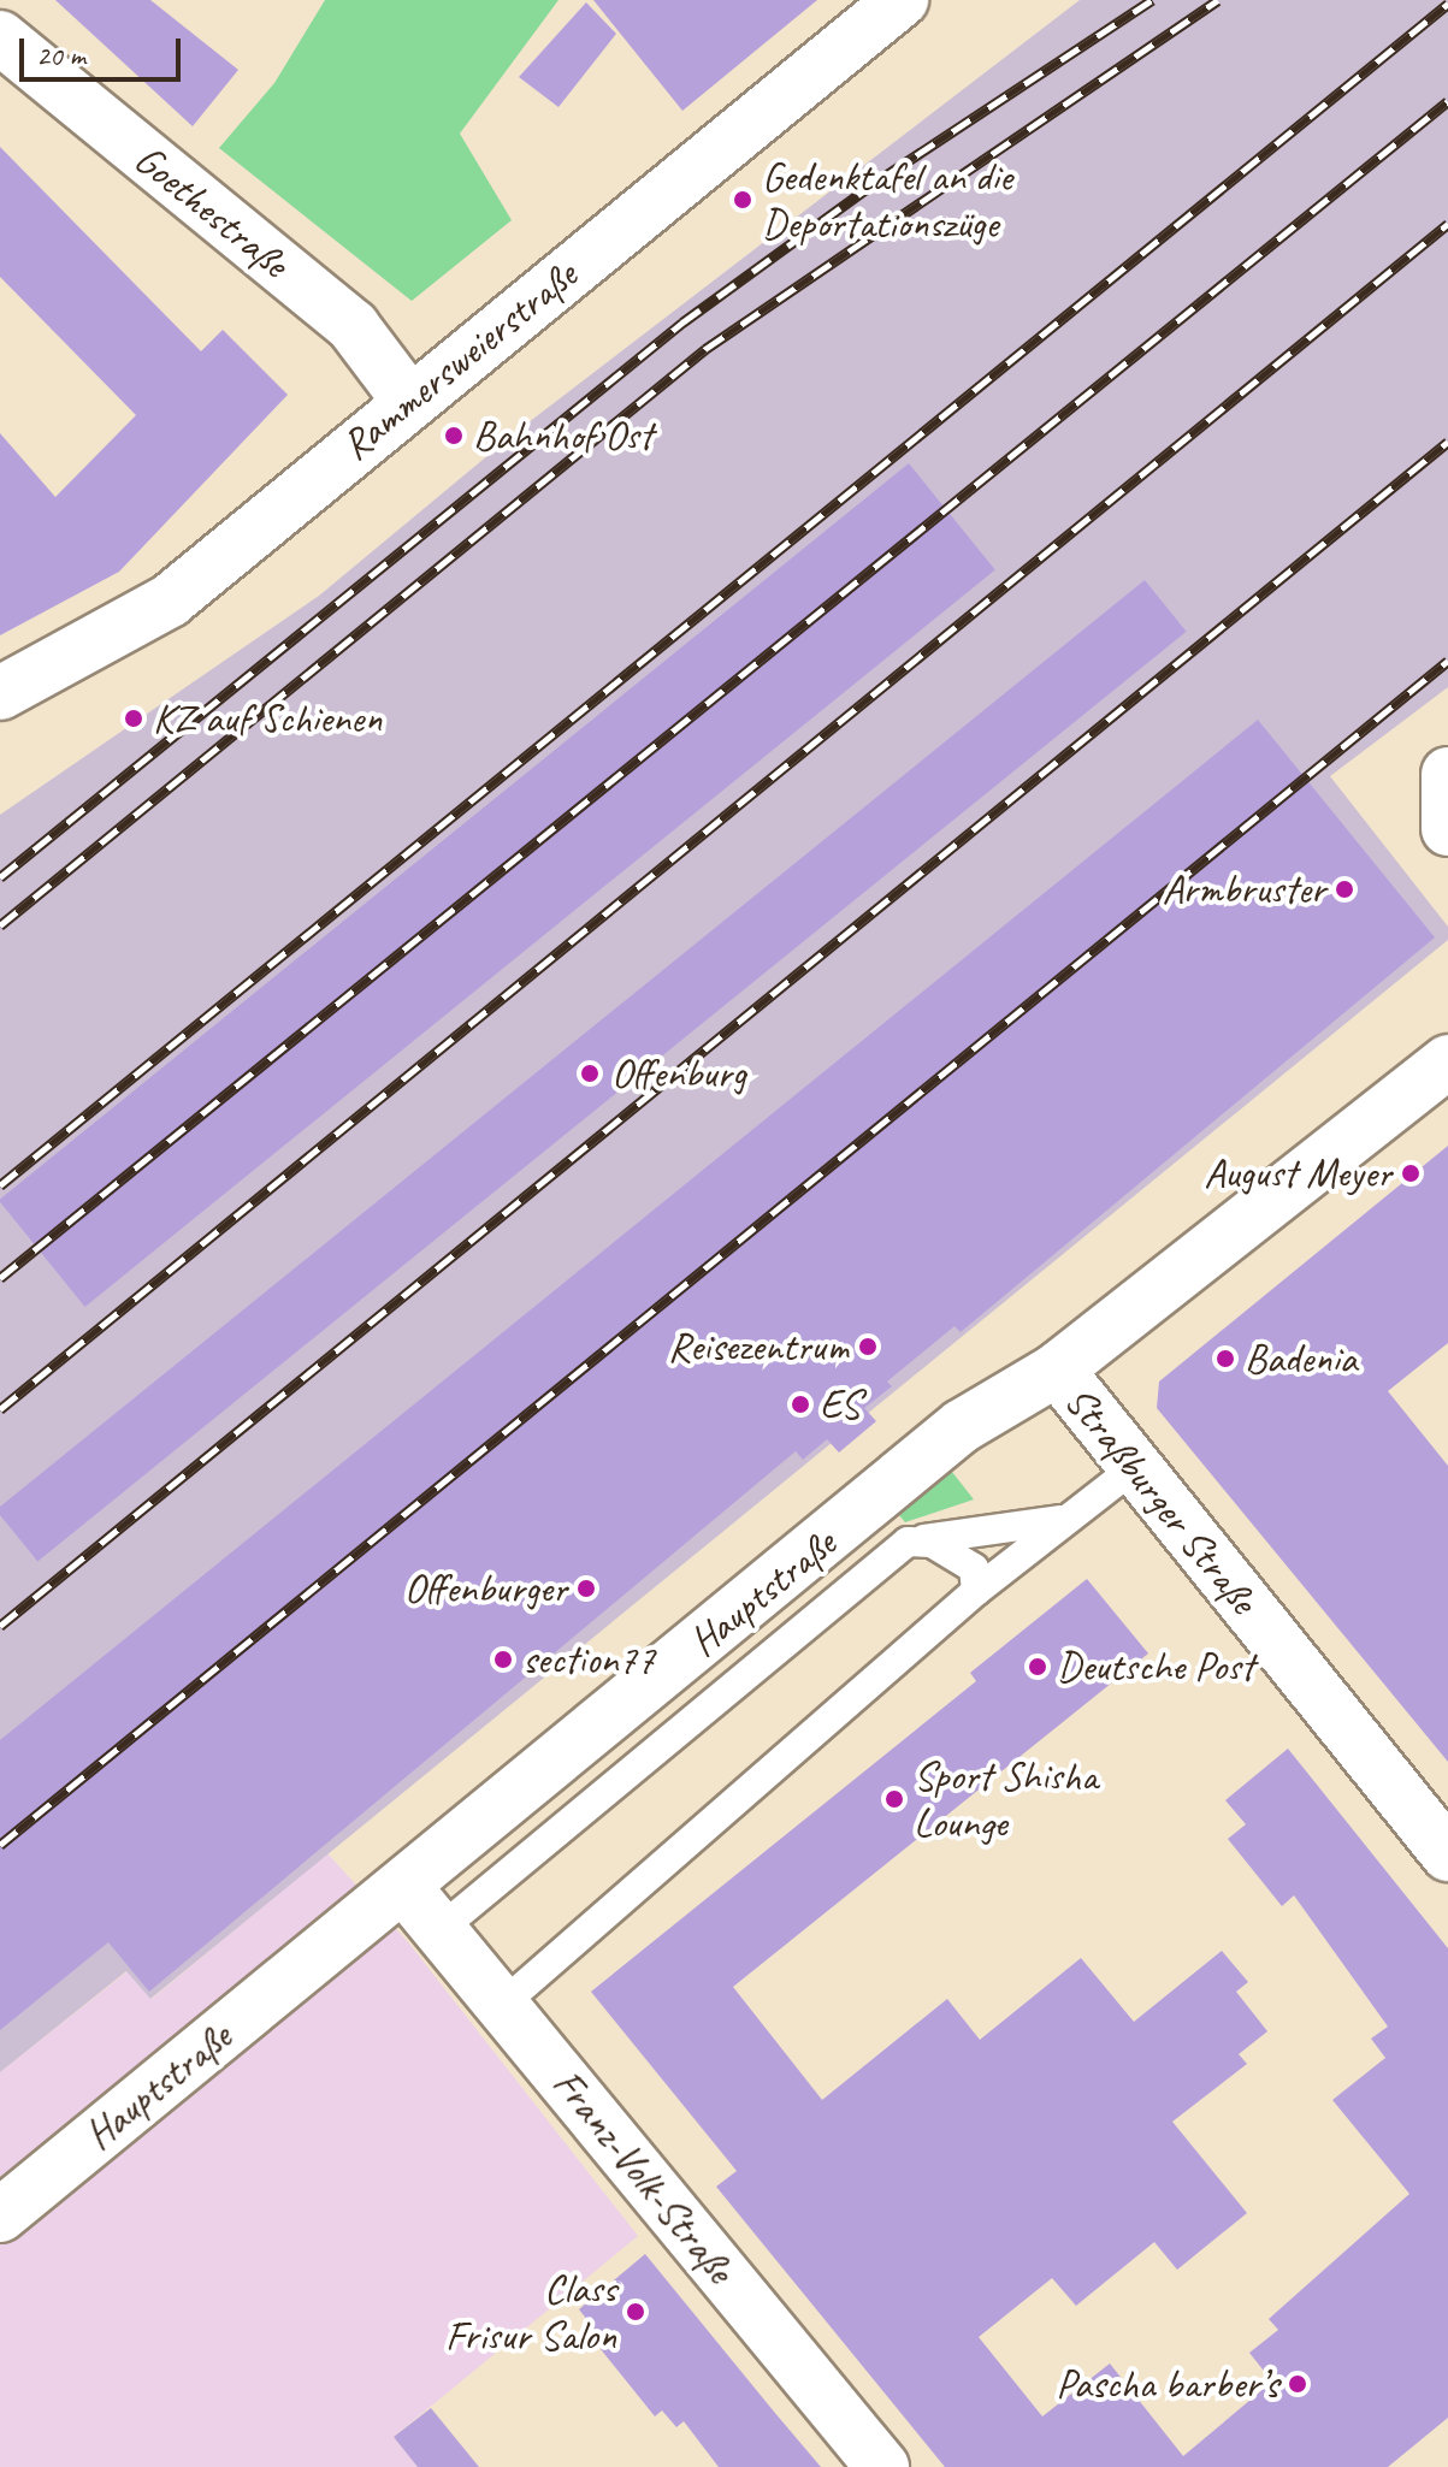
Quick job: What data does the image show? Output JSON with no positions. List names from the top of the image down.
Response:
{
  "streets": {
    "street": [
      "Goethestraße",
      "Rammersweierstraße",
      "Straßburger Straße",
      "Hauptstraße",
      "Franz-Volk-Straße"
    ]
  },
  "crossings": [
    ["Goethestraße", "Rammersweierstraße"],
    ["Straßburger Straße", "Hauptstraße"],
    ["Hauptstraße", "Franz-Volk-Straße"]
  ],
  "places": [
    "Gedenktafel an die Deportationszüge",
    "Bahnhof Ost",
    "KZ auf Schienen",
    "Armbruster",
    "Offenburg",
    "August Meyer",
    "Reisezentrum",
    "Badenia",
    "ES",
    "Offenburger",
    "section77",
    "Deutsche Post",
    "Sport Shisha Lounge",
    "Class Frisur Salon",
    "Pascha barber’s"
  ],
  "scale_bar": "20 m"
}
